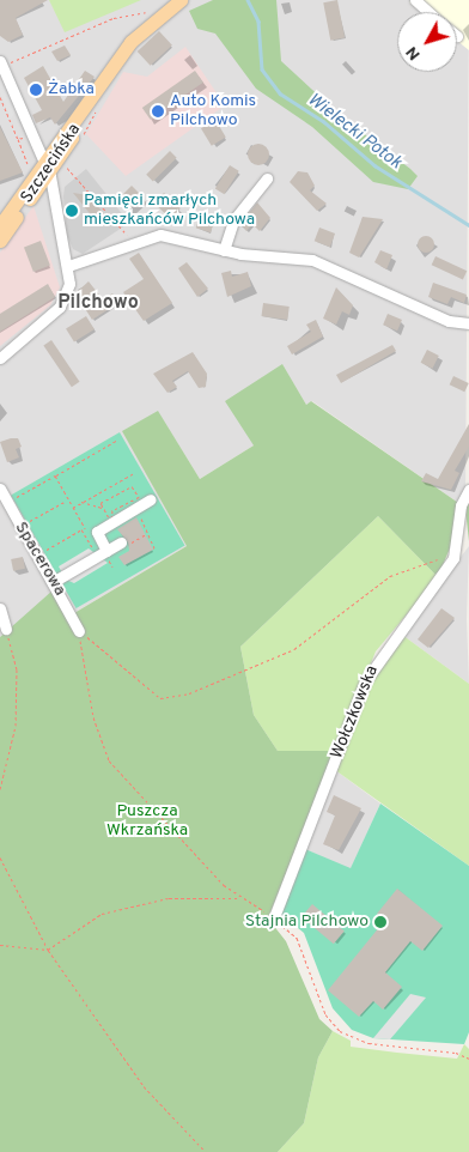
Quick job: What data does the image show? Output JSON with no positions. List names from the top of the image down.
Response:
{
  "streets": {
    "main road": ["Szczecińska"],
    "street": ["Spacerowa", "Wołczkowska"]
  },
  "districts": ["Pilchowo"],
  "water": ["Wielecki Potok"],
  "parks": ["Puszcza Wkrzańska"],
  "places": [
    "Żabka",
    "Auto Komis Pilchowo",
    "Pamięci zmarłych mieszkańców Pilchowa",
    "Stajnia Pilchowo"
  ],
  "north": "bottom left"
}
